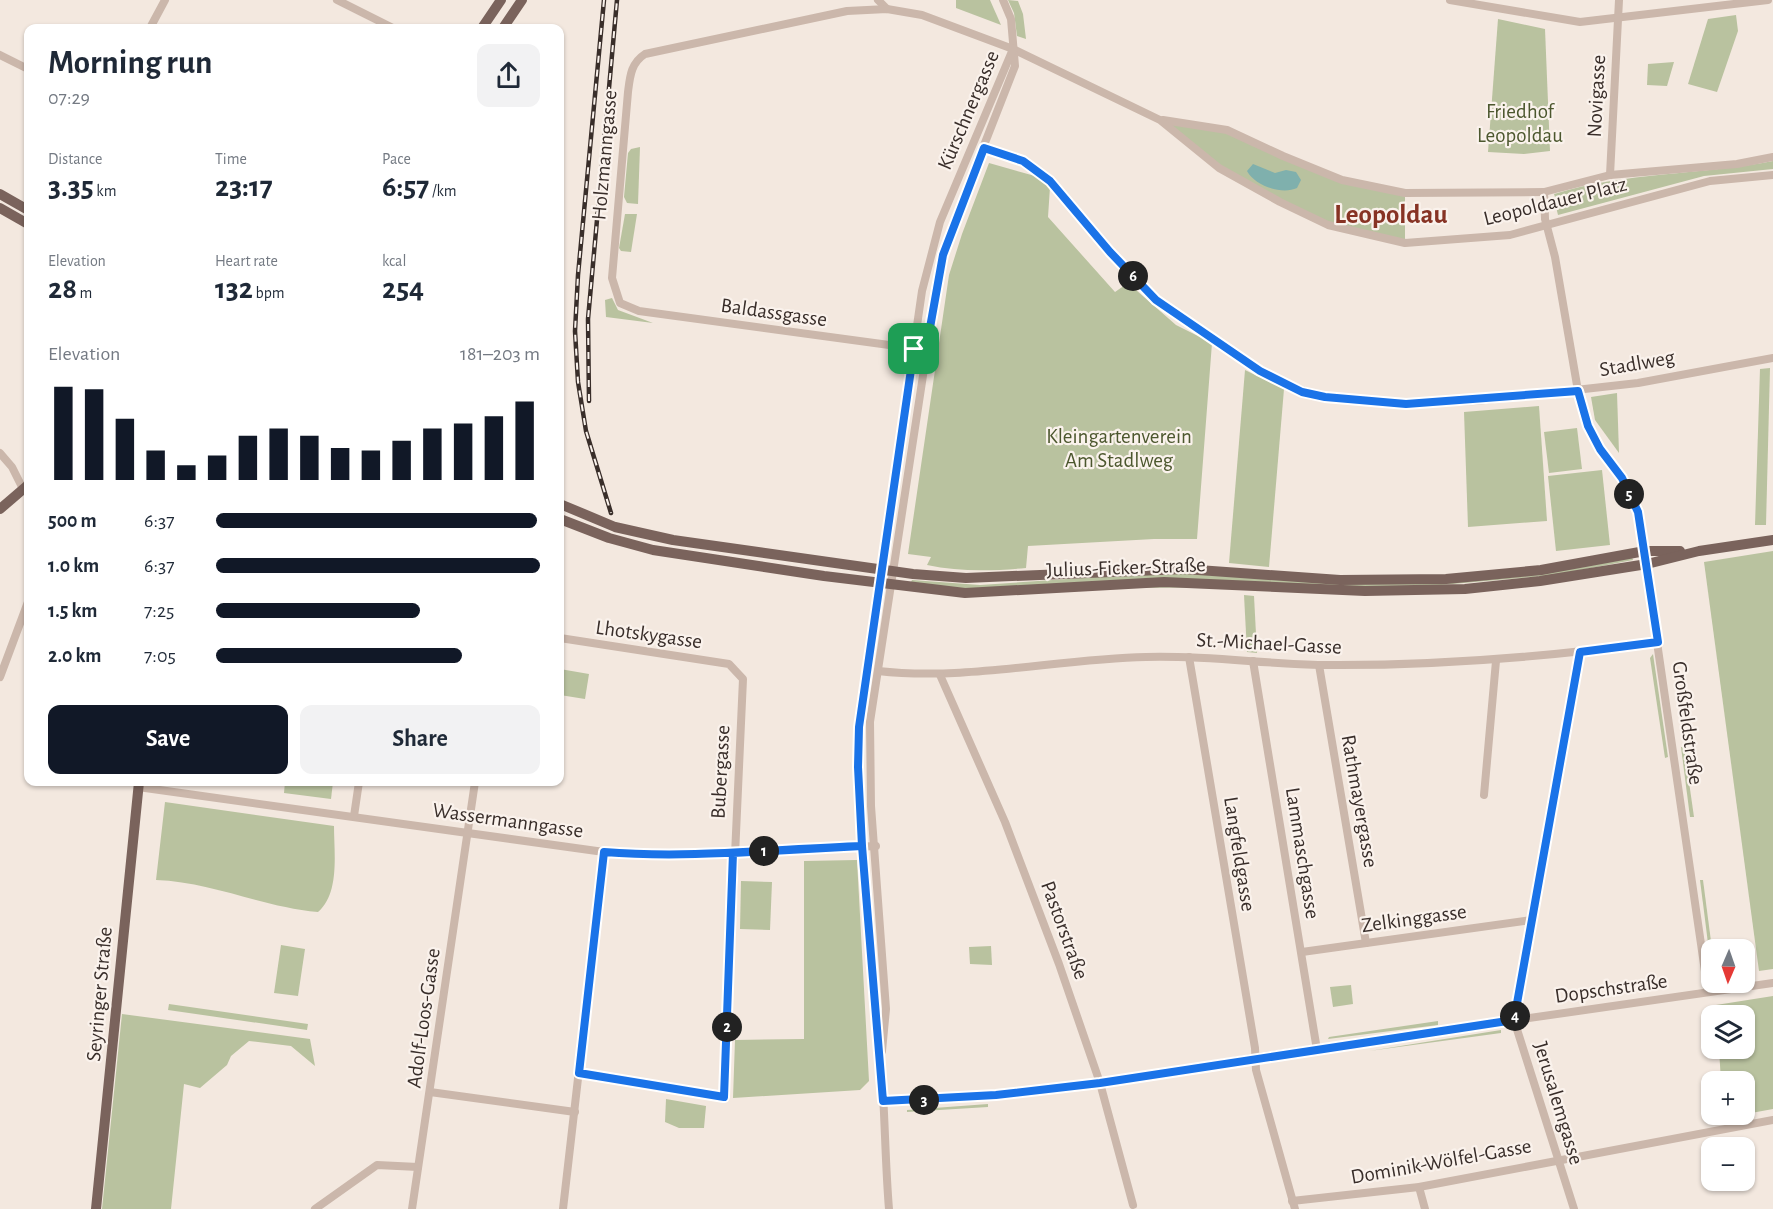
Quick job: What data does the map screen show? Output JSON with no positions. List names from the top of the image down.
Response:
{
  "streets": {
    "main road": ["Julius-Ficker-Straße", "Seyringer Straße"],
    "street": [
      "Novigasse",
      "Kürschnergasse",
      "Holzmanngasse",
      "Leopoldauer Platz",
      "Baldassgasse",
      "Stadlweg",
      "Lhotskygasse",
      "St.-Michael-Gasse",
      "Großfeldstraße",
      "Bubergasse",
      "Rathmayergasse",
      "Wassermanngasse",
      "Lammaschgasse",
      "Langfeldgasse",
      "Zelkinggasse",
      "Pastorstraße",
      "Dopschstraße",
      "Adolf-Loos-Gasse",
      "Jerusalemgasse",
      "Dominik-Wölfel-Gasse"
    ]
  },
  "crossings": [
    ["Novigasse", "Leopoldauer Platz"],
    ["Kürschnergasse", "Leopoldauer Platz"],
    ["Kürschnergasse", "Baldassgasse"],
    ["Kürschnergasse", "Stadlweg"],
    ["Kürschnergasse", "Julius-Ficker-Straße"],
    ["Kürschnergasse", "St.-Michael-Gasse"],
    ["Kürschnergasse", "Wassermanngasse"],
    ["Kürschnergasse", "Dopschstraße"],
    ["Holzmanngasse", "Leopoldauer Platz"],
    ["Holzmanngasse", "Baldassgasse"],
    ["Leopoldauer Platz", "Großfeldstraße"],
    ["Stadlweg", "Großfeldstraße"],
    ["Julius-Ficker-Straße", "Großfeldstraße"],
    ["Lhotskygasse", "Bubergasse"],
    ["St.-Michael-Gasse", "Großfeldstraße"],
    ["St.-Michael-Gasse", "Rathmayergasse"],
    ["St.-Michael-Gasse", "Lammaschgasse"],
    ["St.-Michael-Gasse", "Langfeldgasse"],
    ["St.-Michael-Gasse", "Pastorstraße"],
    ["St.-Michael-Gasse", "Jerusalemgasse"],
    ["Bubergasse", "Wassermanngasse"],
    ["Rathmayergasse", "Zelkinggasse"],
    ["Wassermanngasse", "Adolf-Loos-Gasse"],
    ["Lammaschgasse", "Zelkinggasse"],
    ["Lammaschgasse", "Dopschstraße"],
    ["Langfeldgasse", "Dopschstraße"],
    ["Langfeldgasse", "Dominik-Wölfel-Gasse"],
    ["Zelkinggasse", "Jerusalemgasse"],
    ["Pastorstraße", "Dopschstraße"],
    ["Dopschstraße", "Jerusalemgasse"],
    ["Jerusalemgasse", "Dominik-Wölfel-Gasse"]
  ],
  "districts": ["Leopoldau"],
  "parks": ["Friedhof Leopoldau", "Kleingartenverein Am Stadlweg"],
  "north": "bottom",
  "page": {
    "heading": ["Morning run", "07:29"],
    "stats": [
      ["Distance", "3.35 km"],
      ["Time", "23:17"],
      ["Pace", "6:57 /km"],
      ["Elevation", "28 m"],
      ["Heart rate", "132 bpm"],
      ["kcal", "254"]
    ],
    "pins": [
      "6",
      "5",
      "1",
      "4",
      "2",
      "3"
    ],
    "chart": ["Elevation", "181–203 m"],
    "list": [
      {
        "name": "500 m",
        "note": "6:37"
      },
      {
        "name": "1.0 km",
        "note": "6:37"
      },
      {
        "name": "1.5 km",
        "note": "7:25"
      },
      {
        "name": "2.0 km",
        "note": "7:05"
      }
    ],
    "buttons": ["Save", "Share"],
    "map_buttons": ["+", "−"]
  }
}
